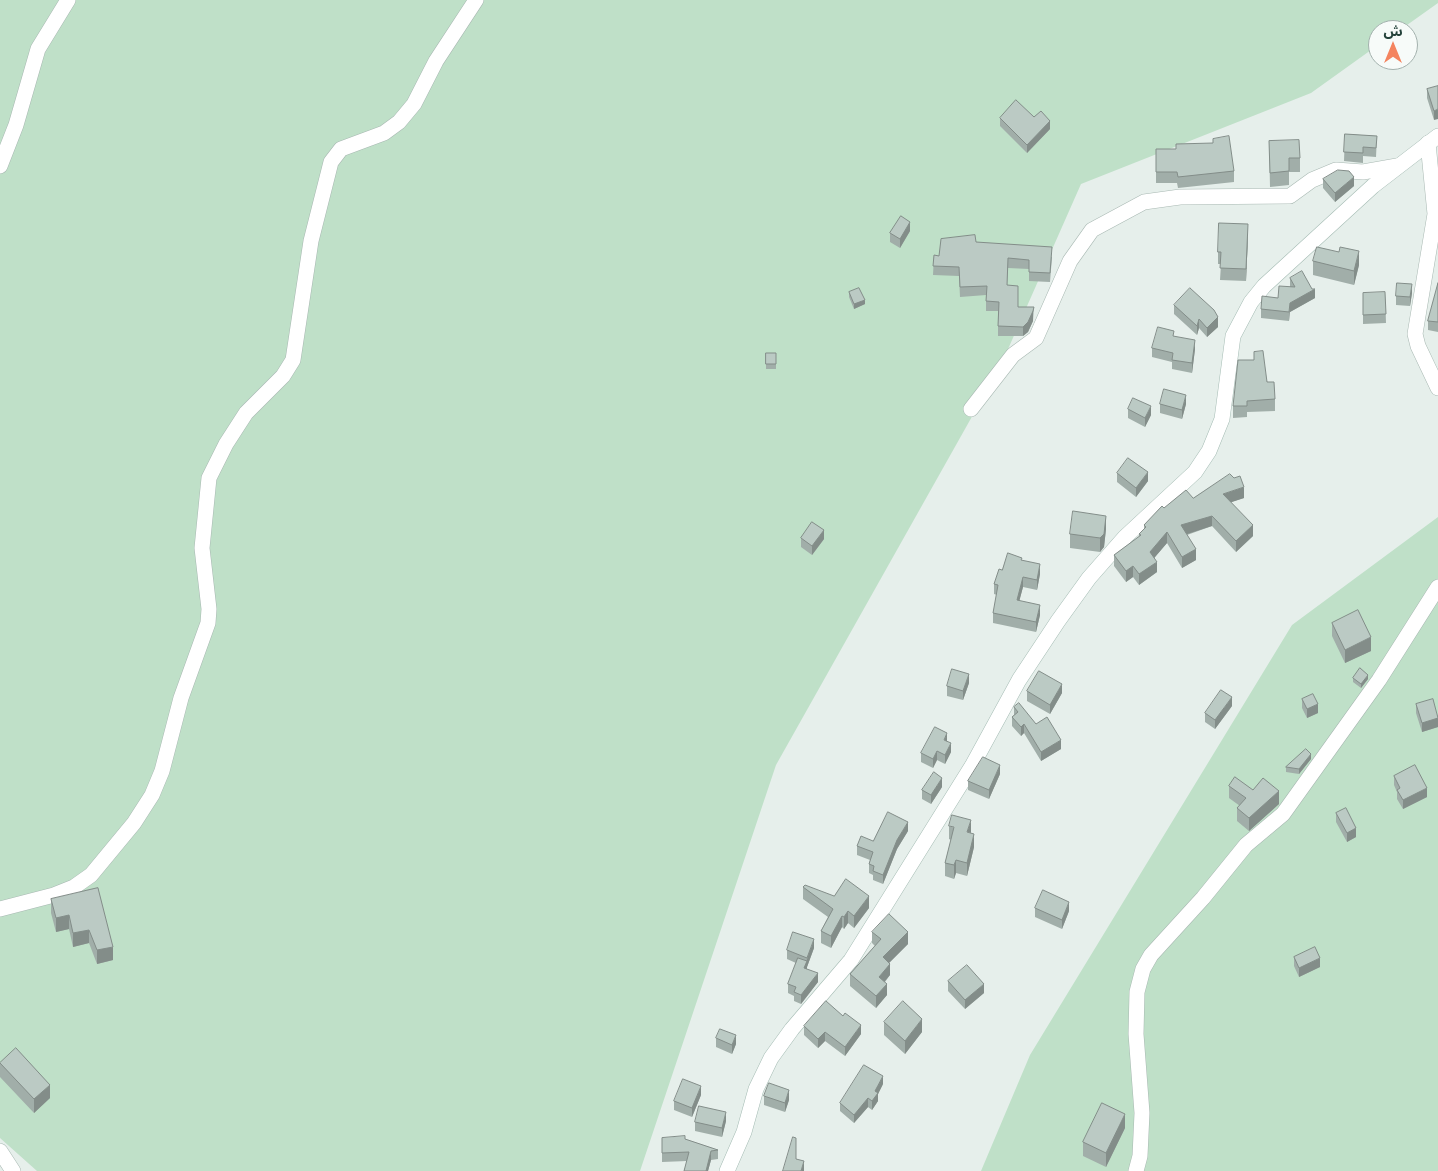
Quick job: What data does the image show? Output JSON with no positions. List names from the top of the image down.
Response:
{
  "north": "top"
}
